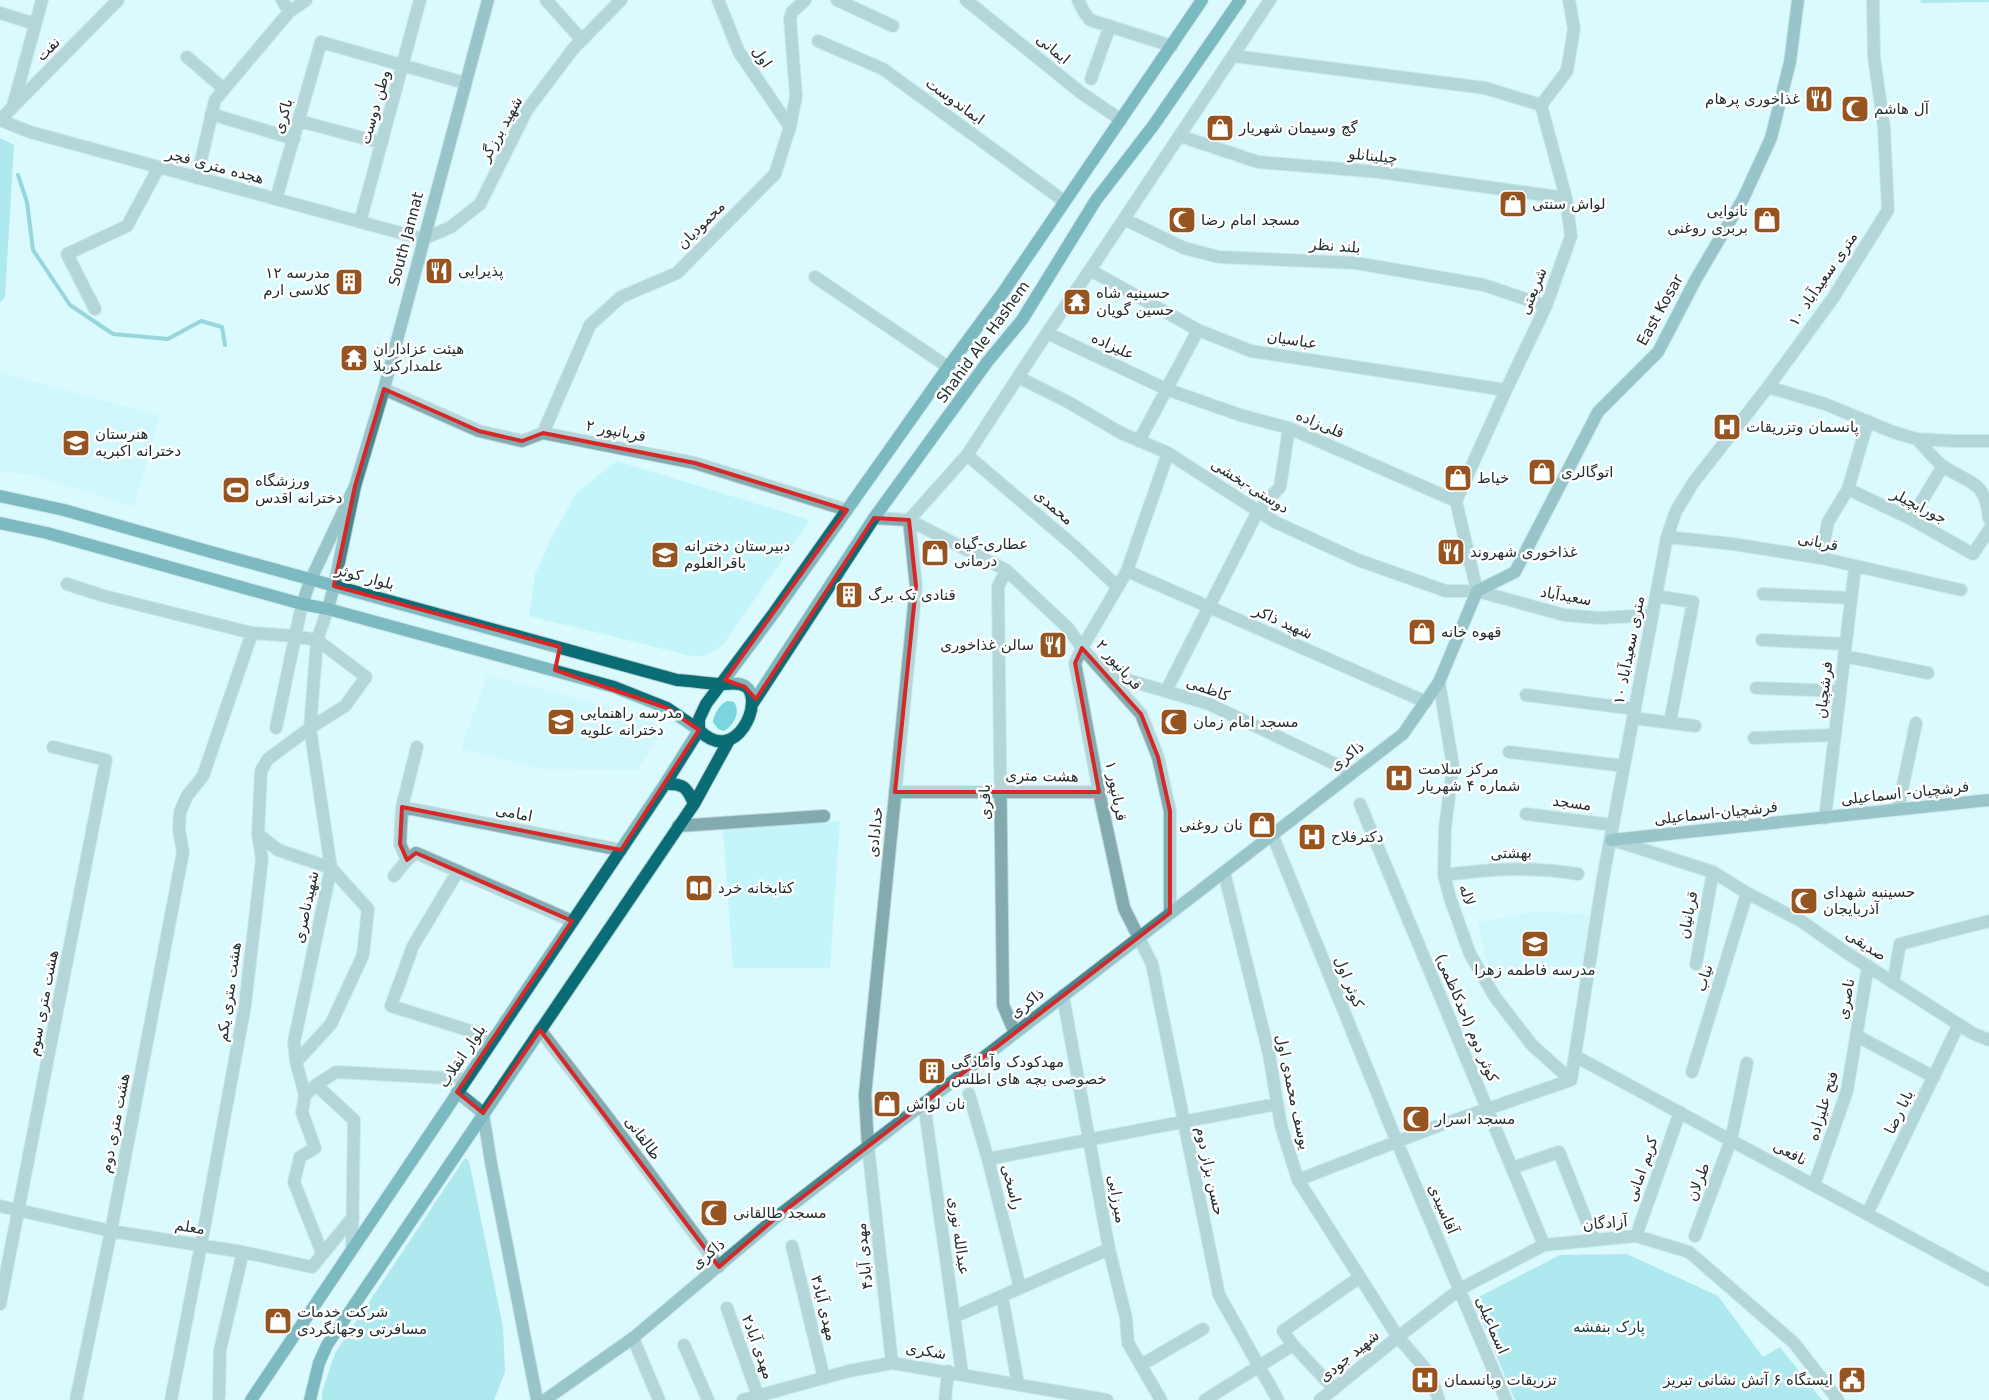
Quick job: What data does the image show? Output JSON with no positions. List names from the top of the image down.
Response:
{
  "streets": {
    "main road": [
      "South Jannat",
      "East Kosar",
      "Shahid Ale Hashem",
      "بلوار کوثر",
      "ذاکری",
      "فرشچیان- اسماعیلی",
      "فرشچیان-اسماعیلی",
      "بلوار انقلاب"
    ],
    "street": [
      "نفت",
      "ایمانی",
      "اول",
      "ایماندوست",
      "وطن دوست",
      "باکری",
      "شهید برزگر",
      "چیلینانلو",
      "هجده متری فجر",
      "محمودیان",
      "بلند نظر",
      "۱۰ متری سعیدآباد",
      "شریعتی",
      "عباسیان",
      "علیزاده",
      "قلی‌زاده",
      "قربانپور ۲",
      "دوستی-بخشی",
      "جورابچیلر",
      "محمدی",
      "قربانی",
      "سعیدآباد",
      "شهید ذاکر",
      "کاظمی",
      "فرشچیان",
      "هشت متری",
      "قربانپور ۱",
      "باقری",
      "مسجد",
      "امامی",
      "خدادادی",
      "بهشتی",
      "لاله",
      "شهید‌ناصری",
      "قربانیان",
      "صدیقی",
      "نیاب",
      "کوثر اول",
      "هشت متری یکم",
      "ناصری",
      "هشت متری سوم",
      "کوثر دوم (احدکاظمی)",
      "یوسف محمدی اول",
      "فتح علیزاده",
      "بابا رضا",
      "هشت متری دوم",
      "طالقانی",
      "نافعی",
      "کریم امانی",
      "حسن بزاز دوم",
      "طرلان",
      "راسخی",
      "میرزایی",
      "آقاسیدی",
      "آزادگان",
      "معلم",
      "عبدالله نوری",
      "مهدی آباد۴",
      "مهدی آباد۳",
      "اسماعیلی",
      "مهدی آباد۲",
      "شکری",
      "شهید جودی"
    ]
  },
  "crossings": [
    ["نفت", "هجده متری فجر"],
    ["ایمانی", "Shahid Ale Hashem"],
    ["اول", "محمودیان"],
    ["ایماندوست", "Shahid Ale Hashem"],
    ["وطن دوست", "باکری"],
    ["وطن دوست", "هجده متری فجر"],
    ["باکری", "هجده متری فجر"],
    ["شهید برزگر", "هجده متری فجر"],
    ["شهید برزگر", "South Jannat"],
    ["چیلینانلو", "شریعتی"],
    ["هجده متری فجر", "South Jannat"],
    ["محمودیان", "قربانپور ۲"],
    ["South Jannat", "قربانپور ۲"],
    ["بلند نظر", "شریعتی"],
    ["۱۰ متری سعیدآباد", "قربانی"],
    ["۱۰ متری سعیدآباد", "سعیدآباد"],
    ["۱۰ متری سعیدآباد", "مسجد"],
    ["۱۰ متری سعیدآباد", "فرشچیان-اسماعیلی"],
    ["۱۰ متری سعیدآباد", "لاله"],
    ["۱۰ متری سعیدآباد", "صدیقی"],
    ["۱۰ متری سعیدآباد", "نافعی"],
    ["شریعتی", "عباسیان"],
    ["شریعتی", "قلی‌زاده"],
    ["East Kosar", "دوستی-بخشی"],
    ["East Kosar", "سعیدآباد"],
    ["East Kosar", "ذاکری"],
    ["Shahid Ale Hashem", "قربانپور ۲"],
    ["Shahid Ale Hashem", "بلوار کوثر"],
    ["Shahid Ale Hashem", "بلوار انقلاب"],
    ["علیزاده", "قلی‌زاده"],
    ["قربانپور ۲", "کاظمی"],
    ["قربانپور ۲", "ذاکری"],
    ["قربانپور ۲", "قربانپور ۱"],
    ["قربانپور ۲", "باقری"],
    ["قربانپور ۲", "خدادادی"],
    ["دوستی-بخشی", "سعیدآباد"],
    ["دوستی-بخشی", "ذاکری"],
    ["دوستی-بخشی", "قربانپور ۱"],
    ["محمدی", "قربانپور ۱"],
    ["قربانی", "فرشچیان"],
    ["بلوار کوثر", "بلوار انقلاب"],
    ["سعیدآباد", "ذاکری"],
    ["شهید ذاکر", "ذاکری"],
    ["شهید ذاکر", "قربانپور ۱"],
    ["کاظمی", "ذاکری"],
    ["فرشچیان", "فرشچیان- اسماعیلی"],
    ["فرشچیان", "فرشچیان-اسماعیلی"],
    ["ذاکری", "قربانپور ۱"],
    ["ذاکری", "باقری"],
    ["ذاکری", "خدادادی"],
    ["ذاکری", "لاله"],
    ["ذاکری", "کوثر اول"],
    ["ذاکری", "یوسف محمدی اول"],
    ["ذاکری", "طالقانی"],
    ["ذاکری", "حسن بزاز دوم"],
    ["ذاکری", "میرزایی"],
    ["ذاکری", "عبدالله نوری"],
    ["ذاکری", "مهدی آباد۴"],
    ["هشت متری", "قربانپور ۱"],
    ["هشت متری", "باقری"],
    ["هشت متری", "خدادادی"],
    ["قربانپور ۱", "حسن بزاز دوم"],
    ["فرشچیان- اسماعیلی", "فرشچیان-اسماعیلی"],
    ["امامی", "بلوار انقلاب"],
    ["فرشچیان-اسماعیلی", "صدیقی"],
    ["خدادادی", "مهدی آباد۴"],
    ["بهشتی", "لاله"],
    ["شهید‌ناصری", "هشت متری یکم"],
    ["شهید‌ناصری", "معلم"],
    ["قربانیان", "صدیقی"],
    ["صدیقی", "نیاب"],
    ["صدیقی", "ناصری"],
    ["صدیقی", "بابا رضا"],
    ["کوثر اول", "آقاسیدی"],
    ["هشت متری یکم", "معلم"],
    ["ناصری", "فتح علیزاده"],
    ["هشت متری سوم", "معلم"],
    ["کوثر دوم (احدکاظمی)", "آزادگان"],
    ["یوسف محمدی اول", "آزادگان"],
    ["یوسف محمدی اول", "شهید جودی"],
    ["فتح علیزاده", "نافعی"],
    ["بابا رضا", "نافعی"],
    ["هشت متری دوم", "معلم"],
    ["نافعی", "کریم امانی"],
    ["نافعی", "طرلان"],
    ["کریم امانی", "آزادگان"],
    ["آقاسیدی", "آزادگان"],
    ["آقاسیدی", "اسماعیلی"],
    ["آزادگان", "اسماعیلی"],
    ["آزادگان", "شهید جودی"],
    ["عبدالله نوری", "شکری"],
    ["مهدی آباد۴", "شکری"],
    ["مهدی آباد۳", "شکری"],
    ["مهدی آباد۲", "شکری"]
  ],
  "parks": ["پارک بنفشه"],
  "places": {
    "restaurant": [
      "غذاخوری پرهام",
      "پذیرایی",
      "غذاخوری شهروند",
      "سالن غذاخوری"
    ],
    "mosque": [
      "آل هاشم",
      "مسجد امام رضا",
      "مسجد امام زمان",
      "حسینیه شهدای آذربایجان",
      "مسجد اسرار",
      "مسجد طالقانی"
    ],
    "shop": [
      "گچ وسیمان شهریار",
      "لواش سنتی",
      "نانوایی بربری روغنی",
      "اتوگالری",
      "خیاط",
      "عطاری-گیاه درمانی",
      "قهوه خانه",
      "نان روغنی",
      "نان لواش",
      "شرکت خدمات مسافرتی وجهانگردی"
    ],
    "building": ["مدرسه ۱۲ کلاسی ارم", "قنادی تک برگ", "مهدکودک وآمادگی خصوصی بچه های اطلس"],
    "temple": ["حسینیه شاه حسین گویان", "هیئت عزاداران علمدارکربلا"],
    "hospital": [
      "پانسمان وتزریقات",
      "مرکز سلامت شماره ۴ شهریار",
      "دکترفلاح",
      "تزریقات وپانسمان"
    ],
    "school or university": [
      "هنرستان دخترانه اکبریه",
      "دبیرستان دخترانه باقرالعلوم",
      "مدرسه راهنمایی دخترانه علویه",
      "مدرسه فاطمه زهرا"
    ],
    "sports": ["ورزشگاه دخترانه اقدس"],
    "library": ["کتابخانه خرد"],
    "public building": ["ایستگاه ۶ آتش نشانی تبریز"]
  }
}
